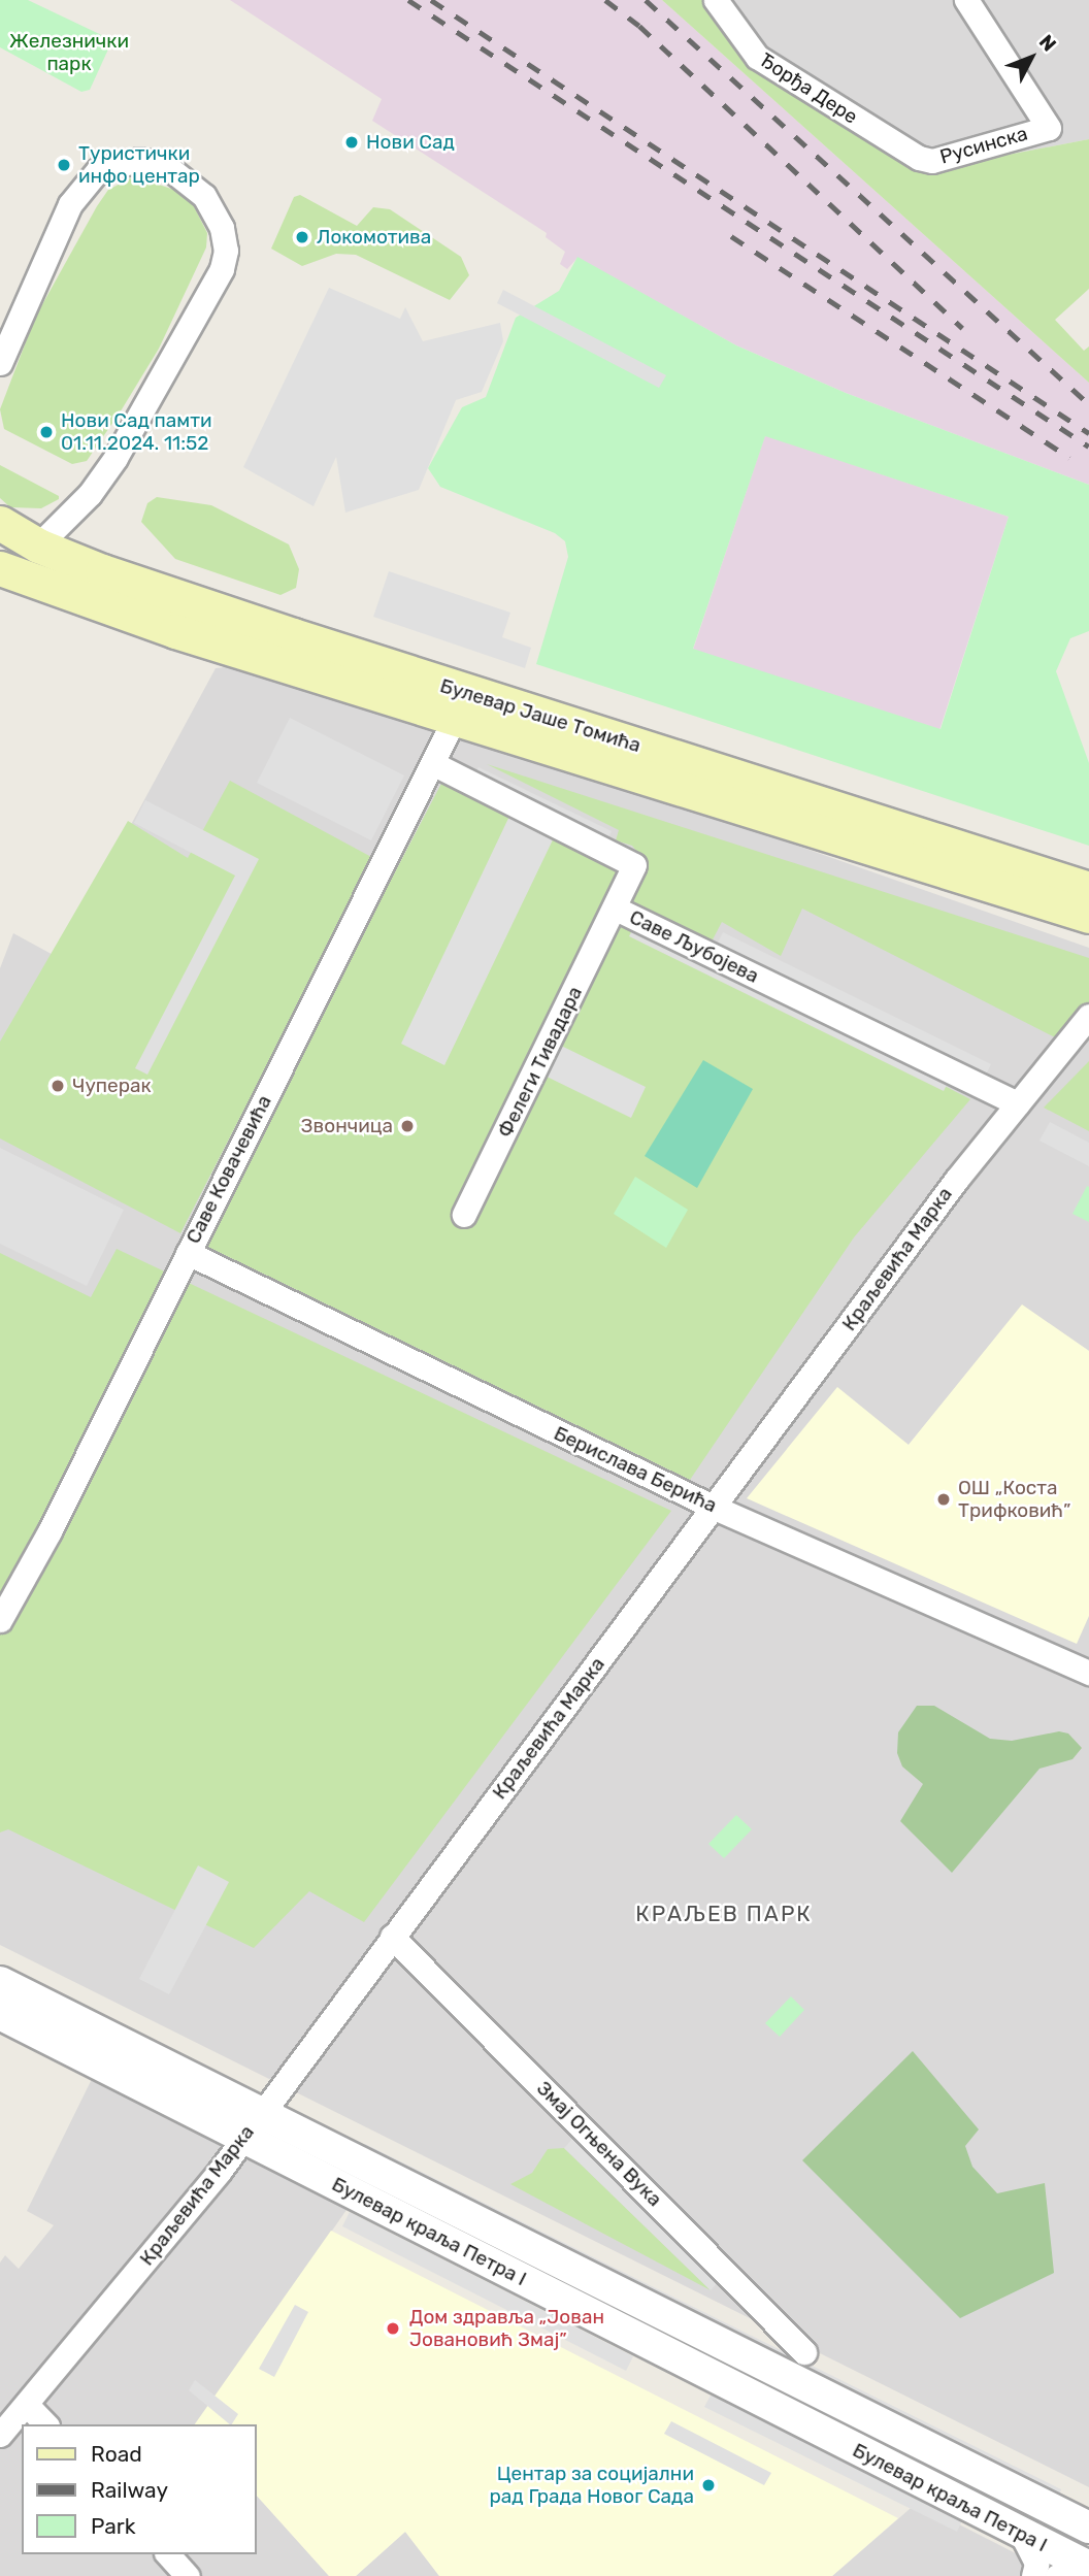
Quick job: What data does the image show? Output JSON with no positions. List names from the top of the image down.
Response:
{
  "streets": {
    "main road": ["Булевар Јаше Томића"],
    "street": [
      "Ђорђа Дере",
      "Русинска",
      "Саве Љубојева",
      "Фелеги Тивадара",
      "Саве Ковачевића",
      "Краљевића Марка",
      "Берислава Берића",
      "Змај Огњена Вука",
      "Булевар краља Петра I"
    ]
  },
  "crossings": [
    ["Ђорђа Дере", "Русинска"],
    ["Булевар Јаше Томића", "Саве Ковачевића"],
    ["Саве Љубојева", "Фелеги Тивадара"],
    ["Саве Љубојева", "Саве Ковачевића"],
    ["Саве Љубојева", "Краљевића Марка"],
    ["Саве Ковачевића", "Берислава Берића"],
    ["Краљевића Марка", "Берислава Берића"],
    ["Краљевића Марка", "Змај Огњена Вука"],
    ["Краљевића Марка", "Булевар краља Петра I"]
  ],
  "districts": ["КРАЉЕВ ПАРК"],
  "parks": ["Железнички парк"],
  "places": [
    "Нови Сад",
    "Туристички инфо центар",
    "Локомотива",
    "Нови Сад памти 01.11.2024. 11:52",
    "Чуперак",
    "Звончица",
    "ОШ „Коста Трифковић”",
    "Дом здравља „Јован Јовановић Змај”",
    "Центар за социјални рад Града Новог Сада"
  ],
  "legend": ["Road", "Railway", "Park"],
  "north": "top right"
}
